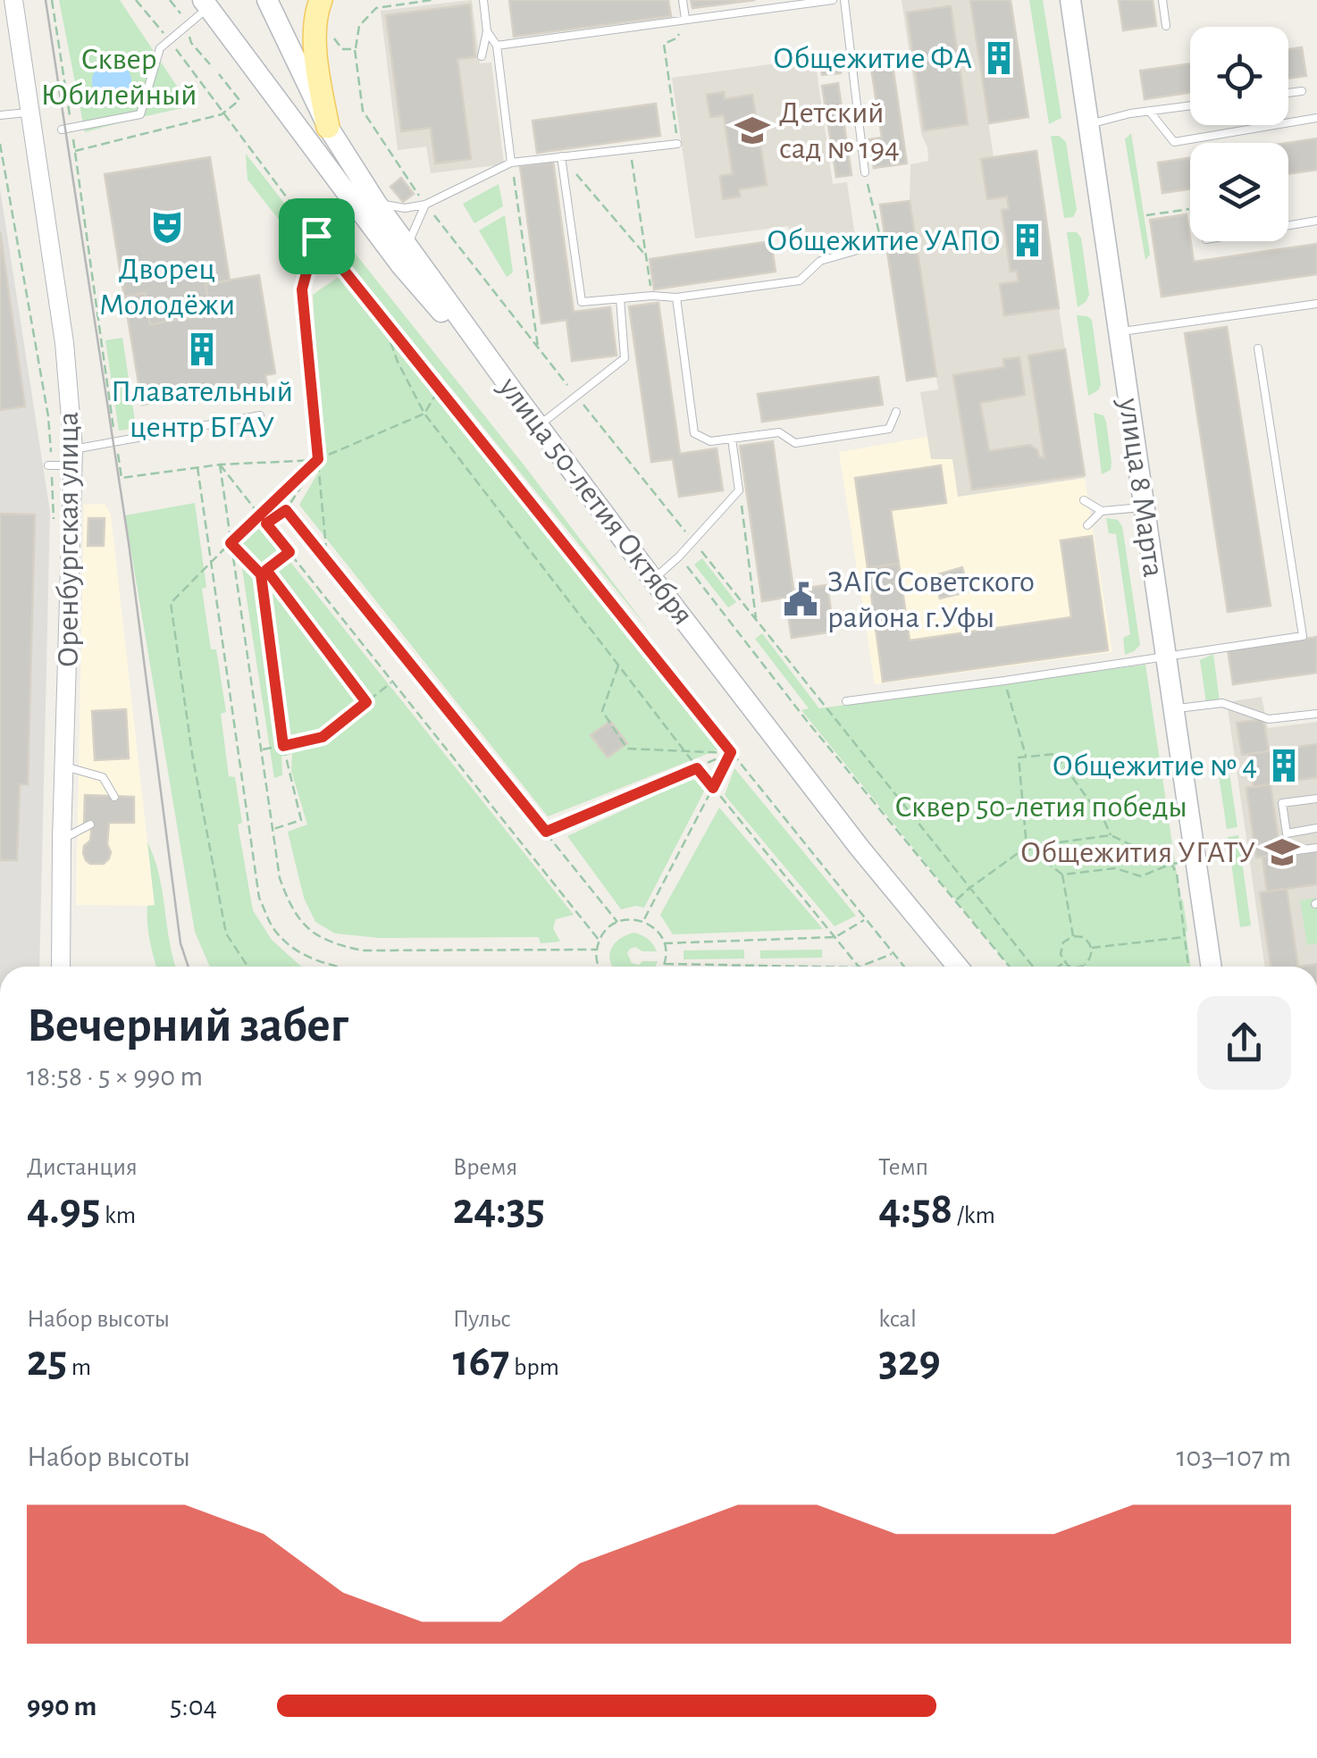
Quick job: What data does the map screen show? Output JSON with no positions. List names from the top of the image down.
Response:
{
  "streets": {
    "main road": ["улица 8 Марта", "улица 50-летия Октября"],
    "street": ["Оренбургская улица"]
  },
  "parks": ["Сквер Юбилейный", "Сквер 50-летия победы"],
  "places": {
    "building": [
      "Общежитие ФА",
      "Общежитие УАПО",
      "Плавательный центр БГАУ",
      "Общежитие № 4"
    ],
    "school or university": ["Детский сад № 194", "Общежития УГАТУ"],
    "theatre": ["Дворец Молодёжи"],
    "public building": ["ЗАГС Советского района г.Уфы"]
  },
  "page": {
    "heading": ["Вечерний забег", "18:58 · 5 × 990 m"],
    "stats": [
      ["Дистанция", "4.95 km"],
      ["Время", "24:35"],
      ["Темп", "4:58 /km"],
      ["Набор высоты", "25 m"],
      ["Пульс", "167 bpm"],
      ["kcal", "329"]
    ],
    "chart": ["Набор высоты", "103–107 m"],
    "list": [
      {
        "name": "990 m",
        "note": "5:04"
      }
    ]
  }
}
